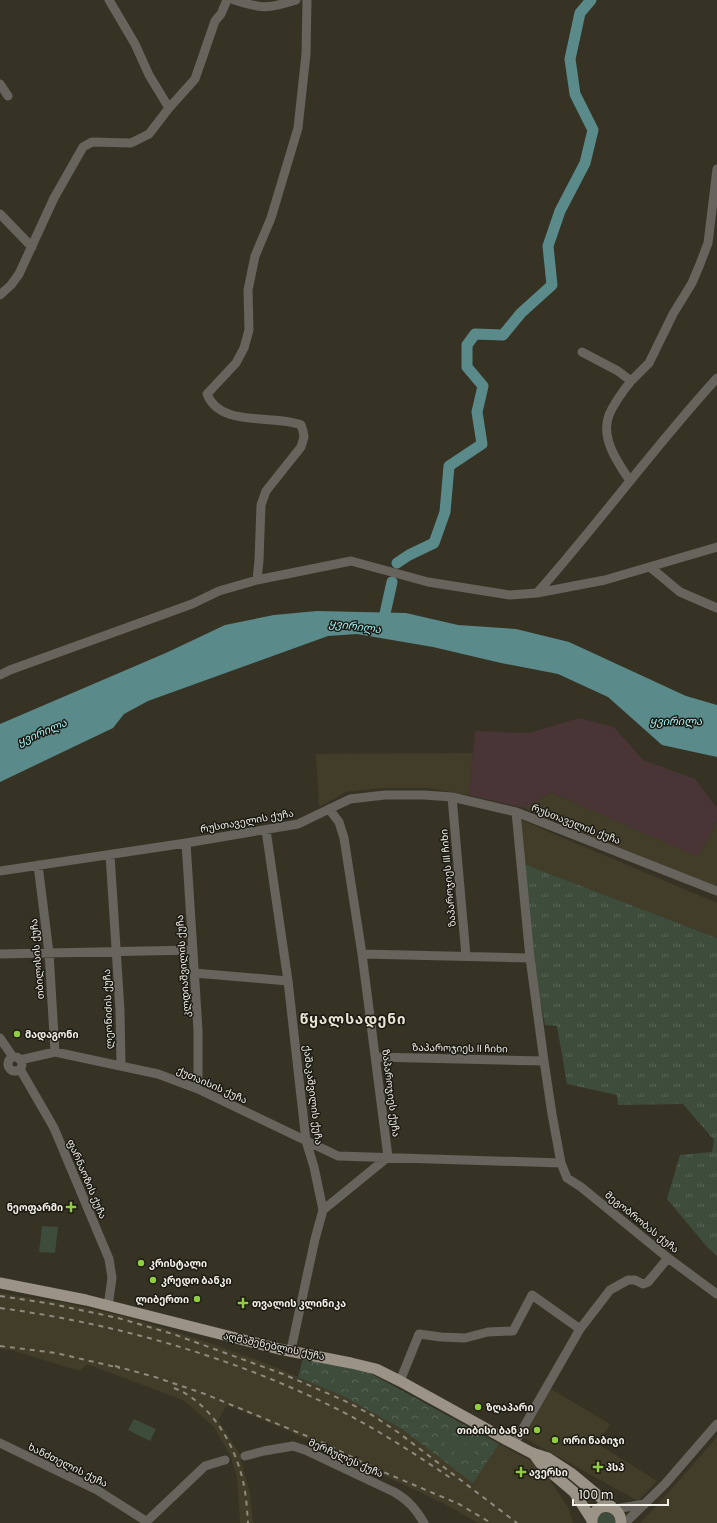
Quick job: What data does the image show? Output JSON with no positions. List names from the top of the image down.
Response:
{
  "streets": {
    "main road": ["აღმაშენებლის ქუჩა"],
    "street": [
      "რუსთაველის ქუჩა",
      "ზაპაროჯიეს III ჩიხი",
      "თბილისის ქუჩა",
      "კლდიაშვილის ქუჩა",
      "ლეონიძის ქუჩა",
      "ზაპაროჯიეს II ჩიხი",
      "ქუთაისის ქუჩა",
      "ზაპაროჯიეს ქუჩა",
      "ქაშაკაშვილის ქუჩა",
      "ფარნაოზის ქუჩა",
      "მეგობრობას ქუჩა",
      "მერჩულეს ქუჩა",
      "ხანძთელის ქუჩა"
    ]
  },
  "crossings": [
    ["რუსთაველის ქუჩა", "ზაპაროჯიეს III ჩიხი"],
    ["რუსთაველის ქუჩა", "თბილისის ქუჩა"],
    ["რუსთაველის ქუჩა", "კლდიაშვილის ქუჩა"],
    ["რუსთაველის ქუჩა", "ლეონიძის ქუჩა"],
    ["რუსთაველის ქუჩა", "ზაპაროჯიეს ქუჩა"],
    ["რუსთაველის ქუჩა", "ქაშაკაშვილის ქუჩა"],
    ["თბილისის ქუჩა", "ქუთაისის ქუჩა"],
    ["კლდიაშვილის ქუჩა", "ქუთაისის ქუჩა"],
    ["ლეონიძის ქუჩა", "ქუთაისის ქუჩა"],
    ["ზაპაროჯიეს II ჩიხი", "ზაპაროჯიეს ქუჩა"],
    ["ქუთაისის ქუჩა", "ზაპაროჯიეს ქუჩა"],
    ["ქუთაისის ქუჩა", "ქაშაკაშვილის ქუჩა"],
    ["ქუთაისის ქუჩა", "ფარნაოზის ქუჩა"],
    ["ქუთაისის ქუჩა", "მეგობრობას ქუჩა"],
    ["ფარნაოზის ქუჩა", "აღმაშენებლის ქუჩა"]
  ],
  "districts": ["წყალსადენი"],
  "water": ["ყვირილა"],
  "places": {
    "other": [
      "მადაგონი",
      "კრისტალი",
      "კრედო ბანკი",
      "ლიბერთი",
      "ზღაპარი",
      "თიბისი ბანკი",
      "ორი ნაბიჯი"
    ],
    "health": [
      "ნეოფარმი",
      "თვალის კლინიკა",
      "პსპ",
      "ავერსი"
    ]
  },
  "scale_bar": "100 m"
}
